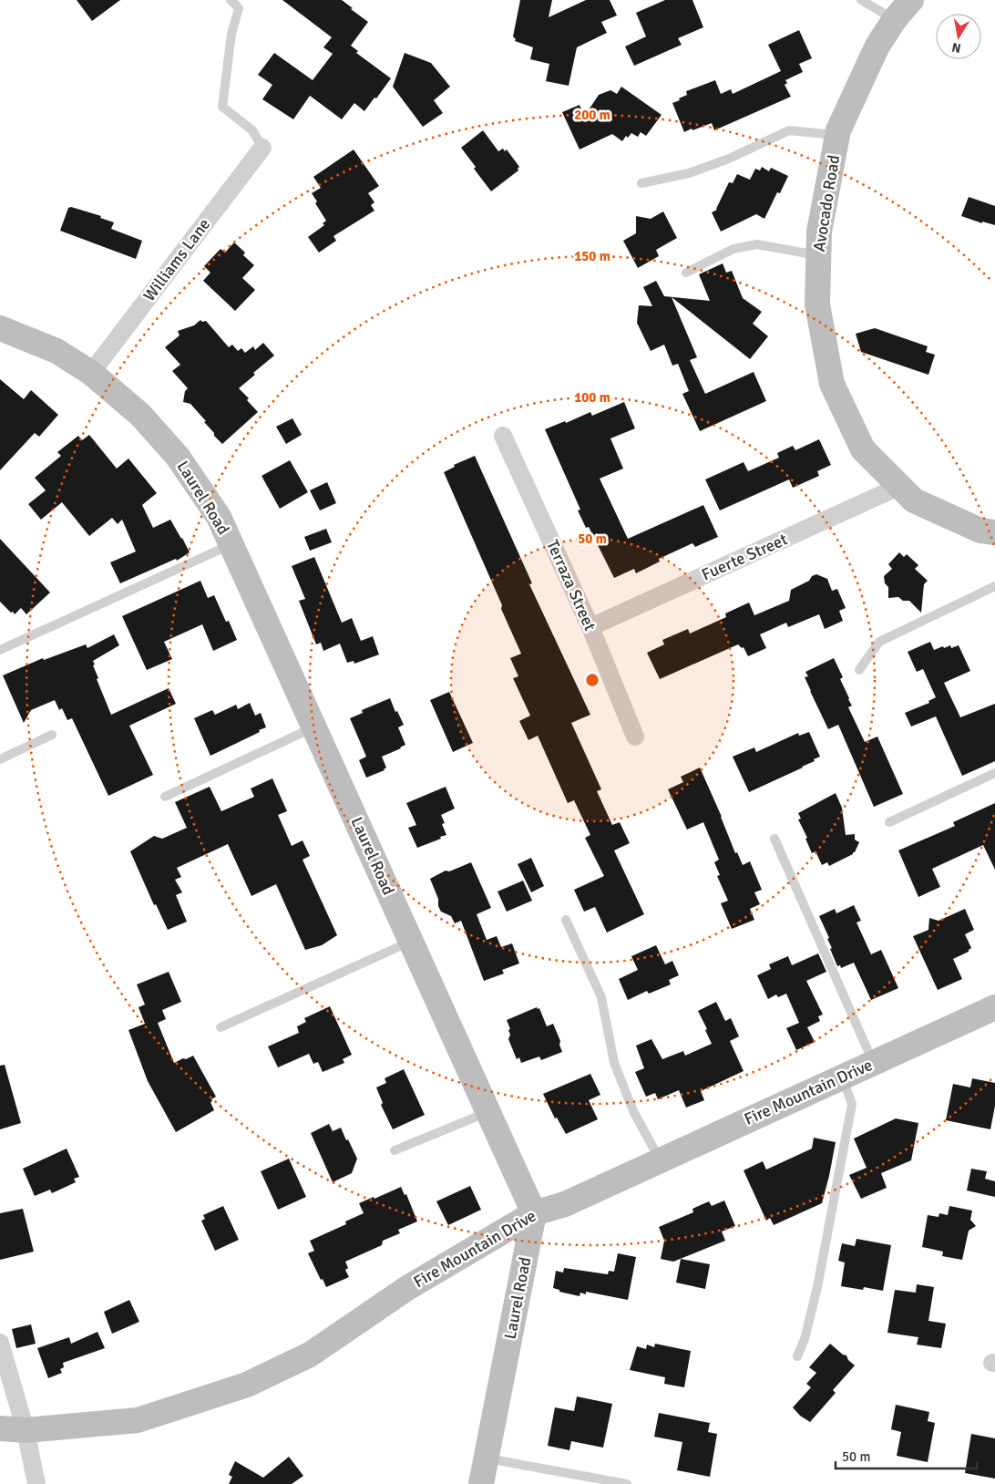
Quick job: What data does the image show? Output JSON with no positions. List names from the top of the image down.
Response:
{
  "streets": {
    "street": [
      "Avocado Road",
      "Williams Lane",
      "Laurel Road",
      "Fuerte Street",
      "Terraza Street",
      "Fire Mountain Drive"
    ]
  },
  "crossings": [
    ["Avocado Road", "Fuerte Street"],
    ["Williams Lane", "Laurel Road"],
    ["Laurel Road", "Fire Mountain Drive"],
    ["Fuerte Street", "Terraza Street"]
  ],
  "scale_bar": "50 m",
  "north": "bottom",
  "rings": [
    "200 m",
    "150 m",
    "100 m",
    "50 m"
  ]
}
